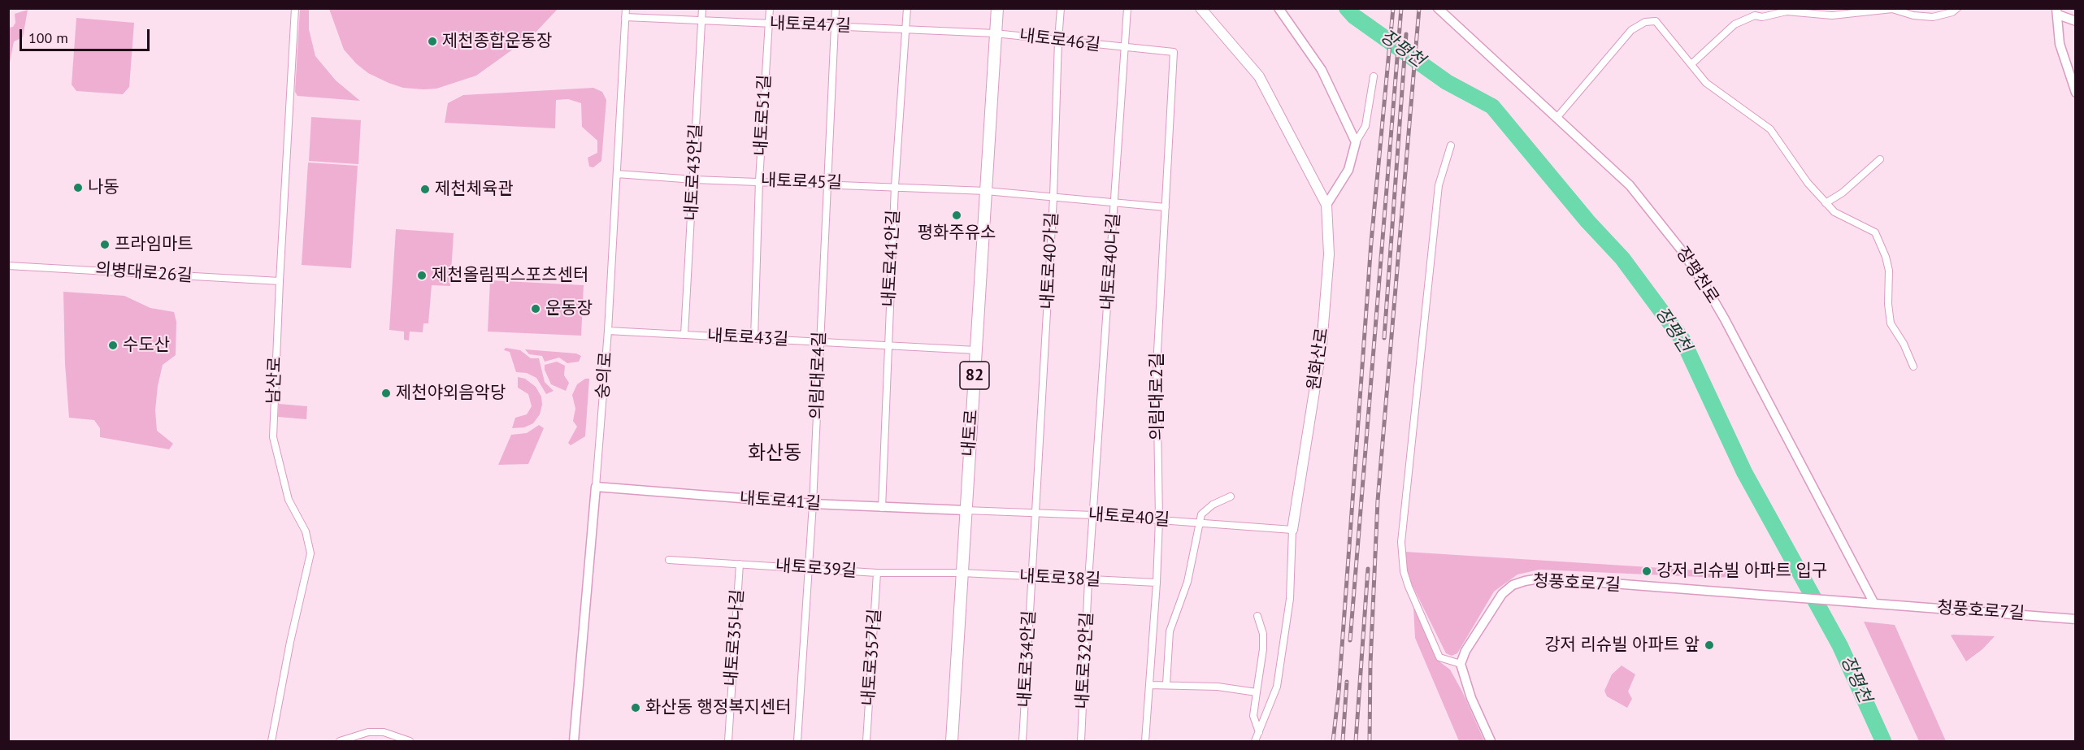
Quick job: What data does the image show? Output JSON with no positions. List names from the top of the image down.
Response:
{
  "streets": {
    "main road": ["원화산로", "82", "내토로"],
    "street": [
      "내토로47길",
      "내토로46길",
      "내토로51길",
      "내토로43안길",
      "내토로45길",
      "내토로41안길",
      "내토로40가길",
      "내토로40나길",
      "의병대로26길",
      "장평천로",
      "내토로43길",
      "숭의로",
      "의림대로4길",
      "남산로",
      "의림대로2길",
      "내토로41길",
      "내토로40길",
      "내토로39길",
      "내토로38길",
      "청풍호로7길",
      "내토로35나길",
      "내토로35가길",
      "내토로34안길",
      "내토로32안길"
    ]
  },
  "crossings": [
    ["내토로47길", "내토로46길"],
    ["내토로47길", "내토로51길"],
    ["내토로47길", "내토로43안길"],
    ["내토로47길", "내토로41안길"],
    ["내토로47길", "숭의로"],
    ["내토로47길", "의림대로4길"],
    ["내토로47길", "내토로"],
    ["내토로46길", "내토로40가길"],
    ["내토로46길", "내토로40나길"],
    ["내토로46길", "의림대로2길"],
    ["내토로46길", "내토로"],
    ["내토로51길", "내토로45길"],
    ["내토로51길", "내토로43길"],
    ["내토로43안길", "내토로45길"],
    ["내토로43안길", "내토로43길"],
    ["내토로45길", "내토로41안길"],
    ["내토로45길", "내토로40가길"],
    ["내토로45길", "내토로40나길"],
    ["내토로45길", "숭의로"],
    ["내토로45길", "의림대로4길"],
    ["내토로45길", "의림대로2길"],
    ["내토로45길", "내토로"],
    ["내토로41안길", "내토로43길"],
    ["내토로41안길", "내토로41길"],
    ["내토로40가길", "내토로40길"],
    ["내토로40가길", "내토로38길"],
    ["내토로40가길", "내토로34안길"],
    ["내토로40나길", "내토로40길"],
    ["내토로40나길", "내토로38길"],
    ["내토로40나길", "내토로32안길"],
    ["의병대로26길", "남산로"],
    ["장평천로", "청풍호로7길"],
    ["내토로43길", "숭의로"],
    ["내토로43길", "의림대로4길"],
    ["내토로43길", "내토로"],
    ["원화산로", "내토로40길"],
    ["숭의로", "내토로41길"],
    ["의림대로4길", "내토로41길"],
    ["의림대로4길", "내토로39길"],
    ["의림대로2길", "내토로40길"],
    ["의림대로2길", "내토로38길"],
    ["내토로", "내토로41길"],
    ["내토로", "내토로40길"],
    ["내토로", "내토로39길"],
    ["내토로", "내토로38길"],
    ["내토로41길", "내토로40길"],
    ["내토로39길", "내토로38길"],
    ["내토로39길", "내토로35나길"],
    ["내토로39길", "내토로35가길"],
    ["내토로38길", "내토로34안길"],
    ["내토로38길", "내토로32안길"]
  ],
  "districts": ["화산동"],
  "water": ["장평천"],
  "places": [
    "제천종합운동장",
    "나동",
    "제천체육관",
    "평화주유소",
    "프라임마트",
    "제천올림픽스포츠센터",
    "운동장",
    "수도산",
    "제천야외음악당",
    "강저 리슈빌 아파트 입구",
    "강저 리슈빌 아파트 앞",
    "화산동 행정복지센터"
  ],
  "scale_bar": "100 m"
}
